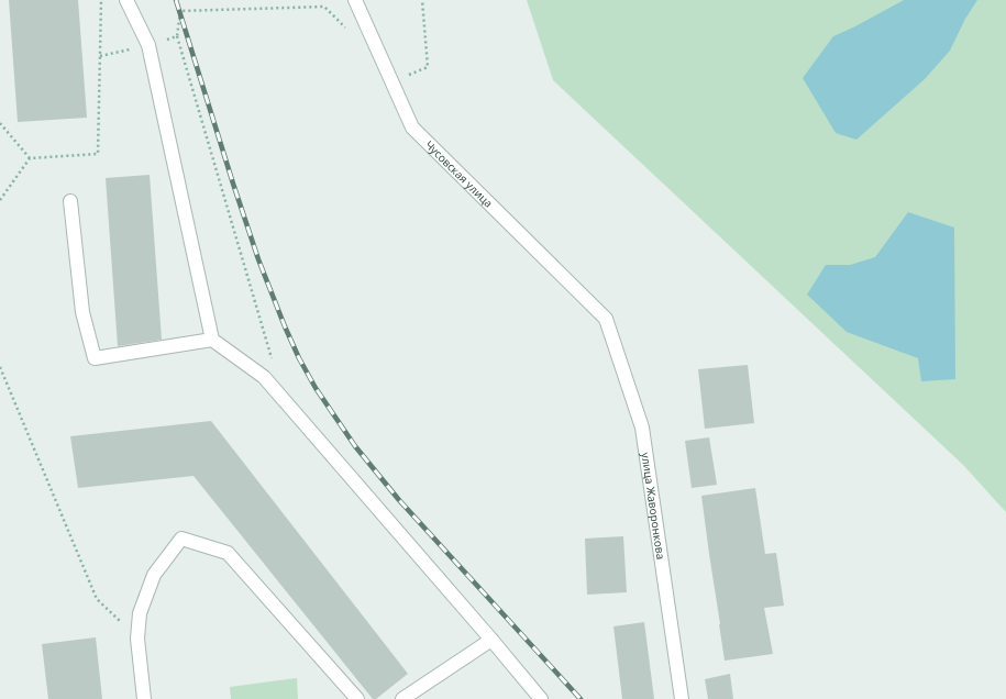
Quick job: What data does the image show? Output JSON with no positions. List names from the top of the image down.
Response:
{
  "streets": {
    "street": ["Чусовская улица", "улица Жаворонкова"]
  },
  "crossings": [
    ["Чусовская улица", "улица Жаворонкова"]
  ]
}
